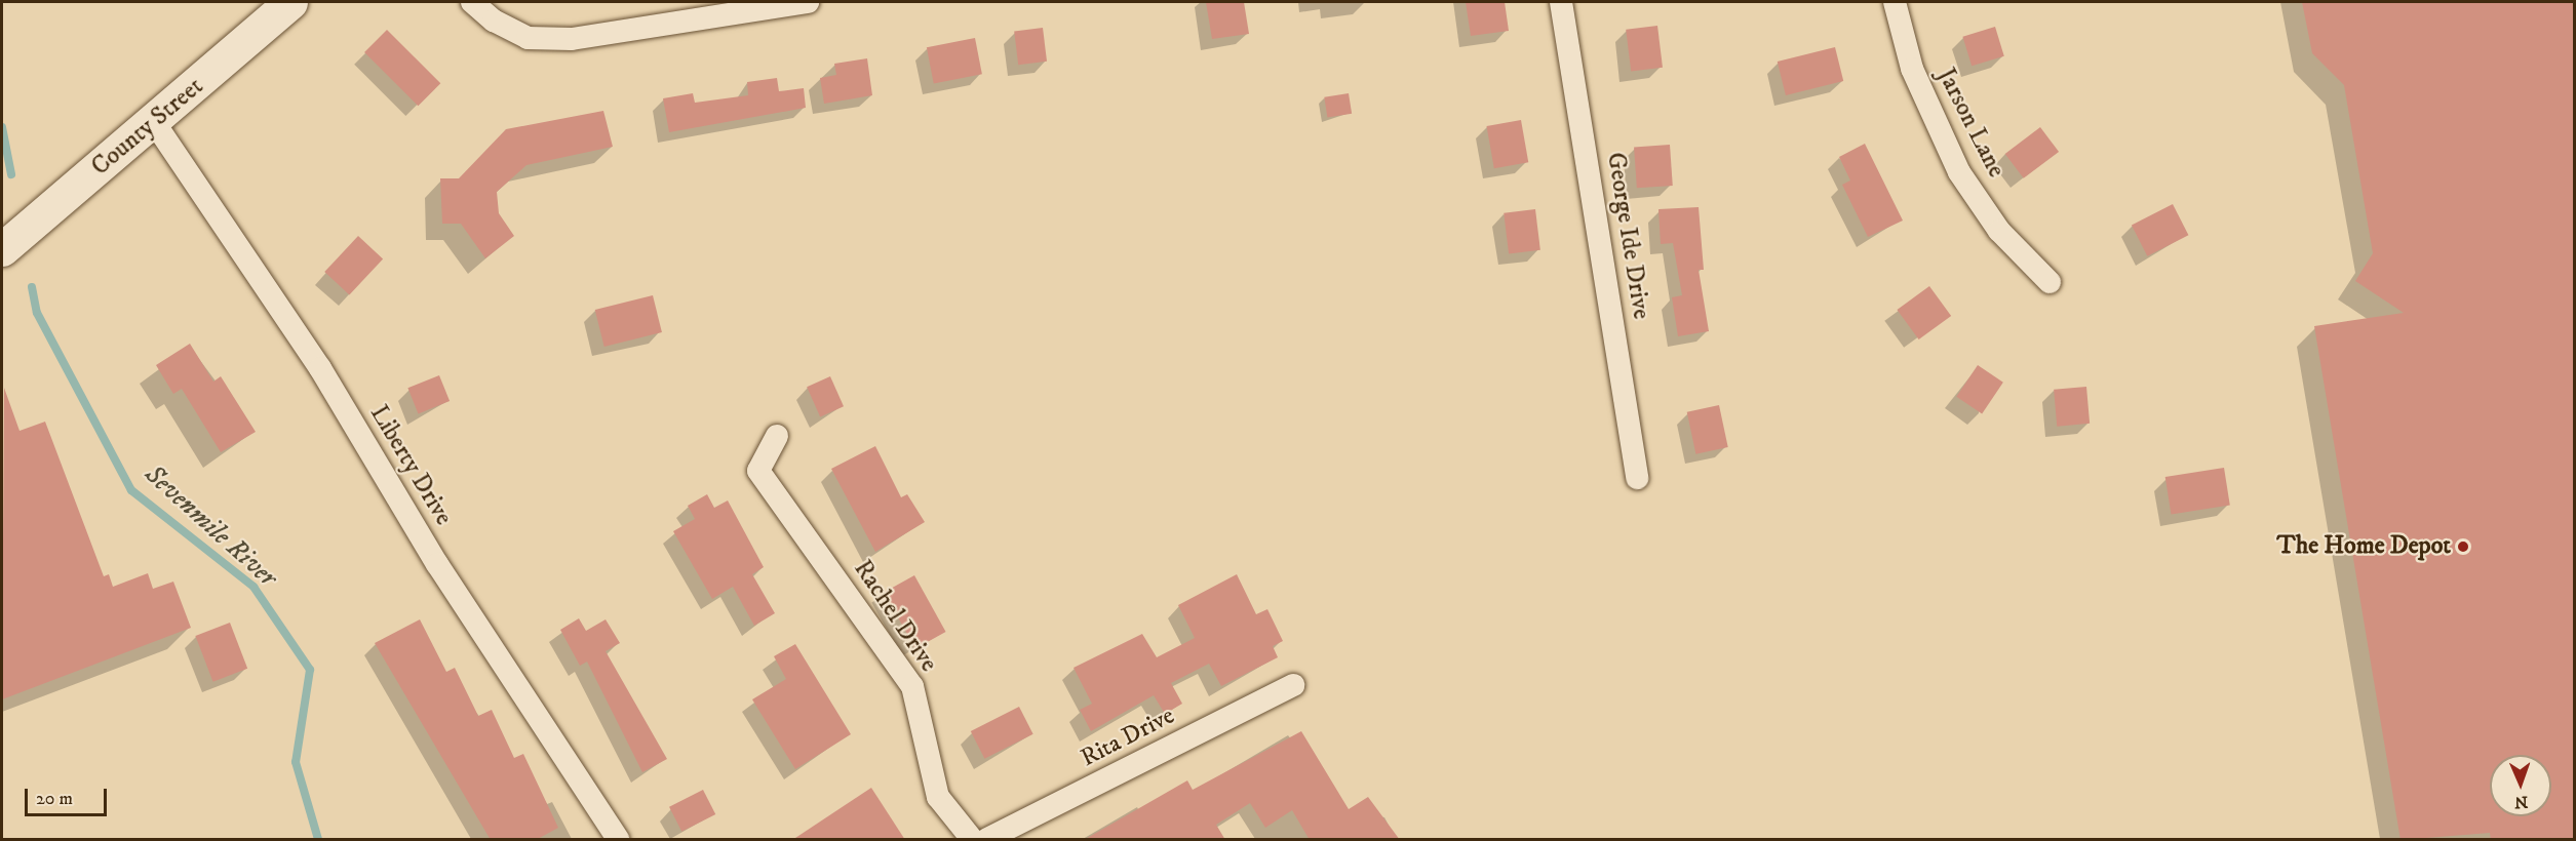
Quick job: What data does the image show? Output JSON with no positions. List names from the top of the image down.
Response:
{
  "streets": {
    "main road": ["County Street"],
    "street": [
      "Jarson Lane",
      "George Ide Drive",
      "Liberty Drive",
      "Rachel Drive",
      "Rita Drive"
    ]
  },
  "crossings": [
    ["County Street", "Liberty Drive"]
  ],
  "water": ["Sevenmile River"],
  "places": ["The Home Depot"],
  "scale_bar": "20 m",
  "north": "bottom"
}
